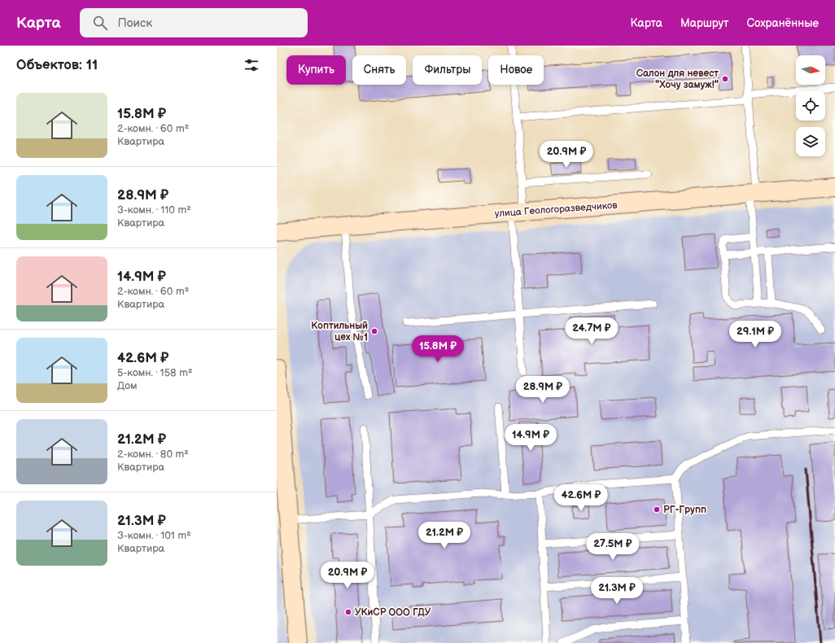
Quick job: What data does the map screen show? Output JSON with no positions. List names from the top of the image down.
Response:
{
  "streets": {
    "main road": ["улица Геологоразведчиков"]
  },
  "places": [
    "Салон для невест \"Хочу замуж!\"",
    "Коптильный цех №1",
    "РГ-Групп",
    "УКиСР ООО ГДУ"
  ],
  "north": "right",
  "page": {
    "header": "Карта",
    "search": "Поиск",
    "nav": ["Карта", "Маршрут", "Сохранённые"],
    "heading": "Объектов: 11",
    "chip": [
      "Купить",
      "Снять",
      "Фильтры",
      "Новое"
    ],
    "list": [
      {
        "name": "15.8M ₽",
        "note": "2-комн. · 60 m² · Квартира"
      },
      {
        "name": "28.9M ₽",
        "note": "3-комн. · 110 m² · Квартира"
      },
      {
        "name": "14.9M ₽",
        "note": "2-комн. · 60 m² · Квартира"
      },
      {
        "name": "42.6M ₽",
        "note": "5-комн. · 158 m² · Дом"
      },
      {
        "name": "21.2M ₽",
        "note": "2-комн. · 80 m² · Квартира"
      },
      {
        "name": "21.3M ₽",
        "note": "3-комн. · 101 m² · Квартира"
      }
    ],
    "price": [
      "20.9M ₽",
      "24.7M ₽",
      "29.1M ₽",
      "15.8M ₽",
      "28.9M ₽",
      "14.9M ₽",
      "42.6M ₽",
      "21.2M ₽",
      "27.5M ₽",
      "20.9M ₽",
      "21.3M ₽"
    ]
  }
}
